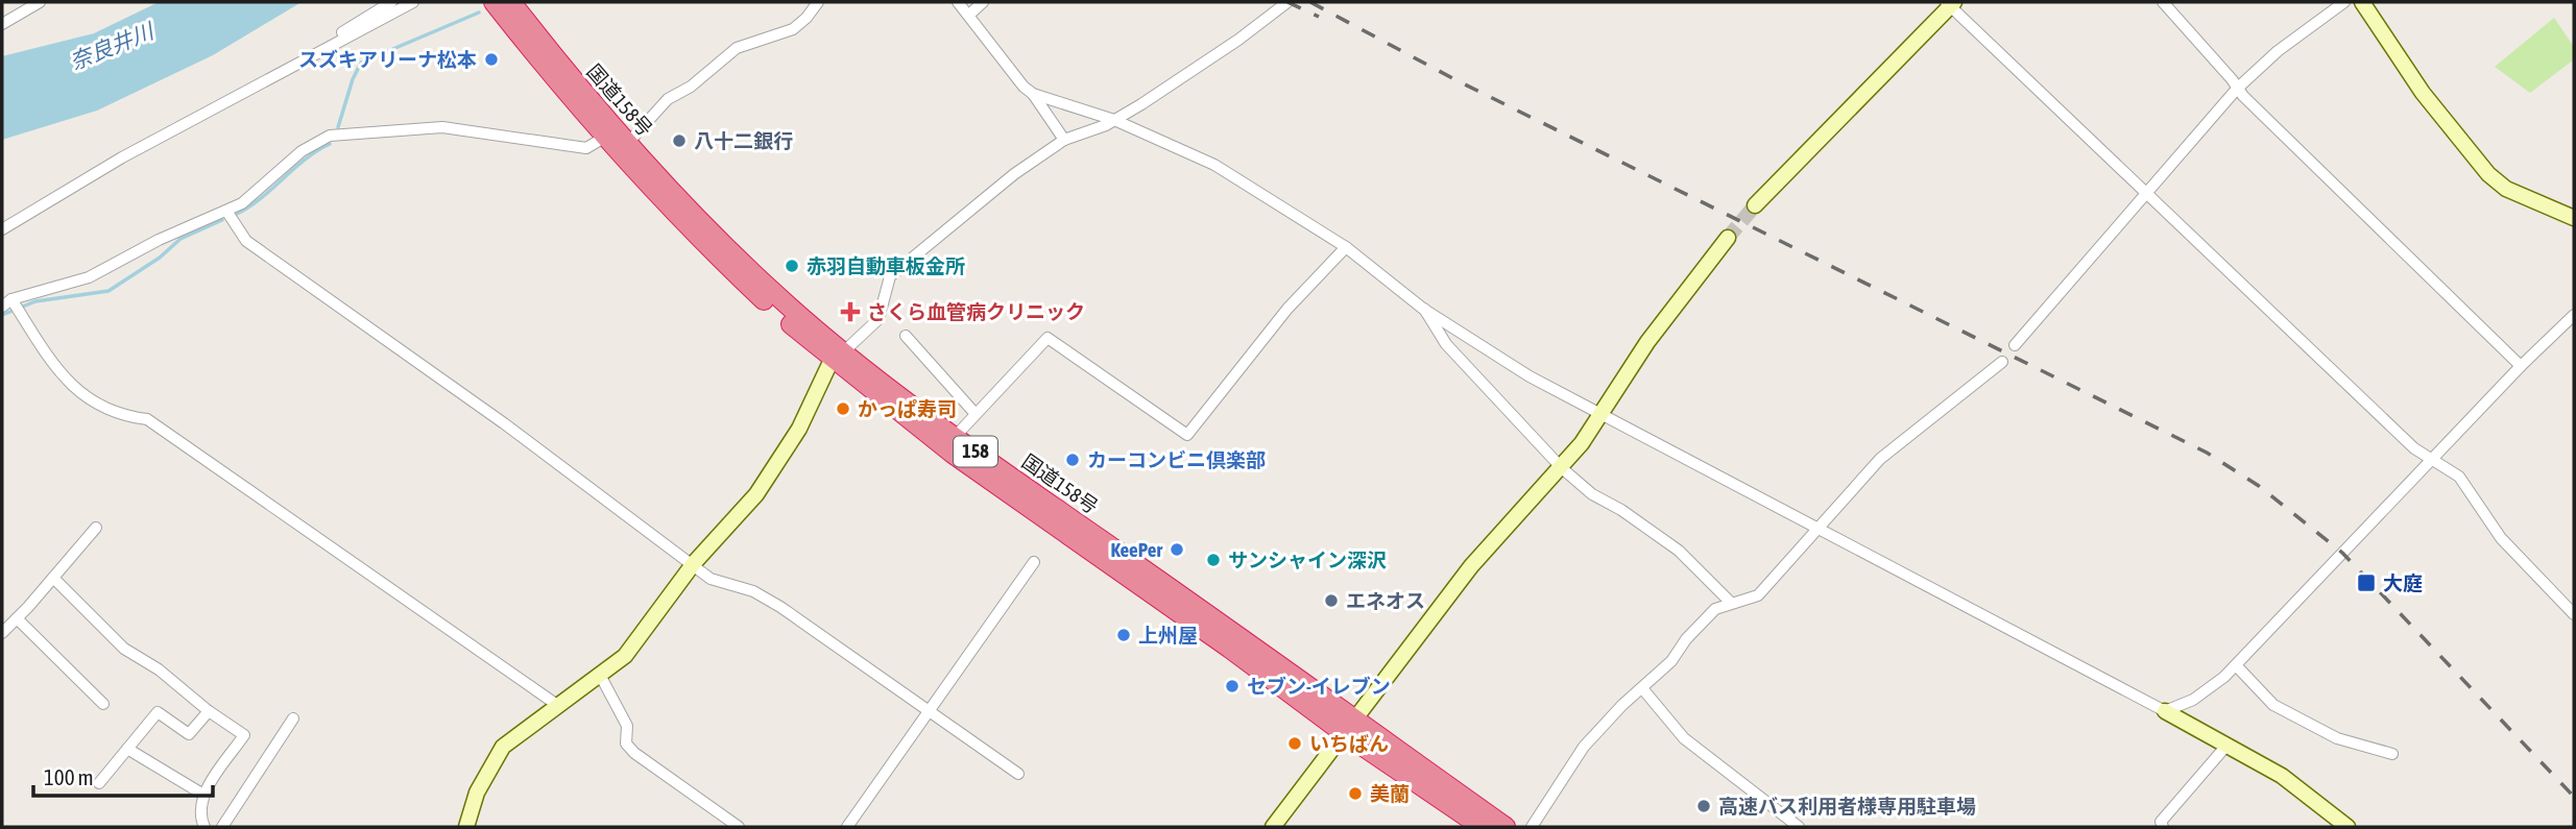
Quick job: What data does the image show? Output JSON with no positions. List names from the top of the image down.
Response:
{
  "streets": {
    "highway": ["国道158号", "158"]
  },
  "water": ["奈良井川"],
  "places": {
    "other": [
      "スズキアリーナ松本",
      "八十二銀行",
      "赤羽自動車板金所",
      "かっぱ寿司",
      "カーコンビニ倶楽部",
      "KeePer",
      "サンシャイン深沢",
      "エネオス",
      "上州屋",
      "セブン-イレブン",
      "いちばん",
      "美蘭",
      "高速バス利用者様専用駐車場"
    ],
    "health": ["さくら血管病クリニック"],
    "transit": ["大庭"]
  },
  "scale_bar": "100 m"
}
